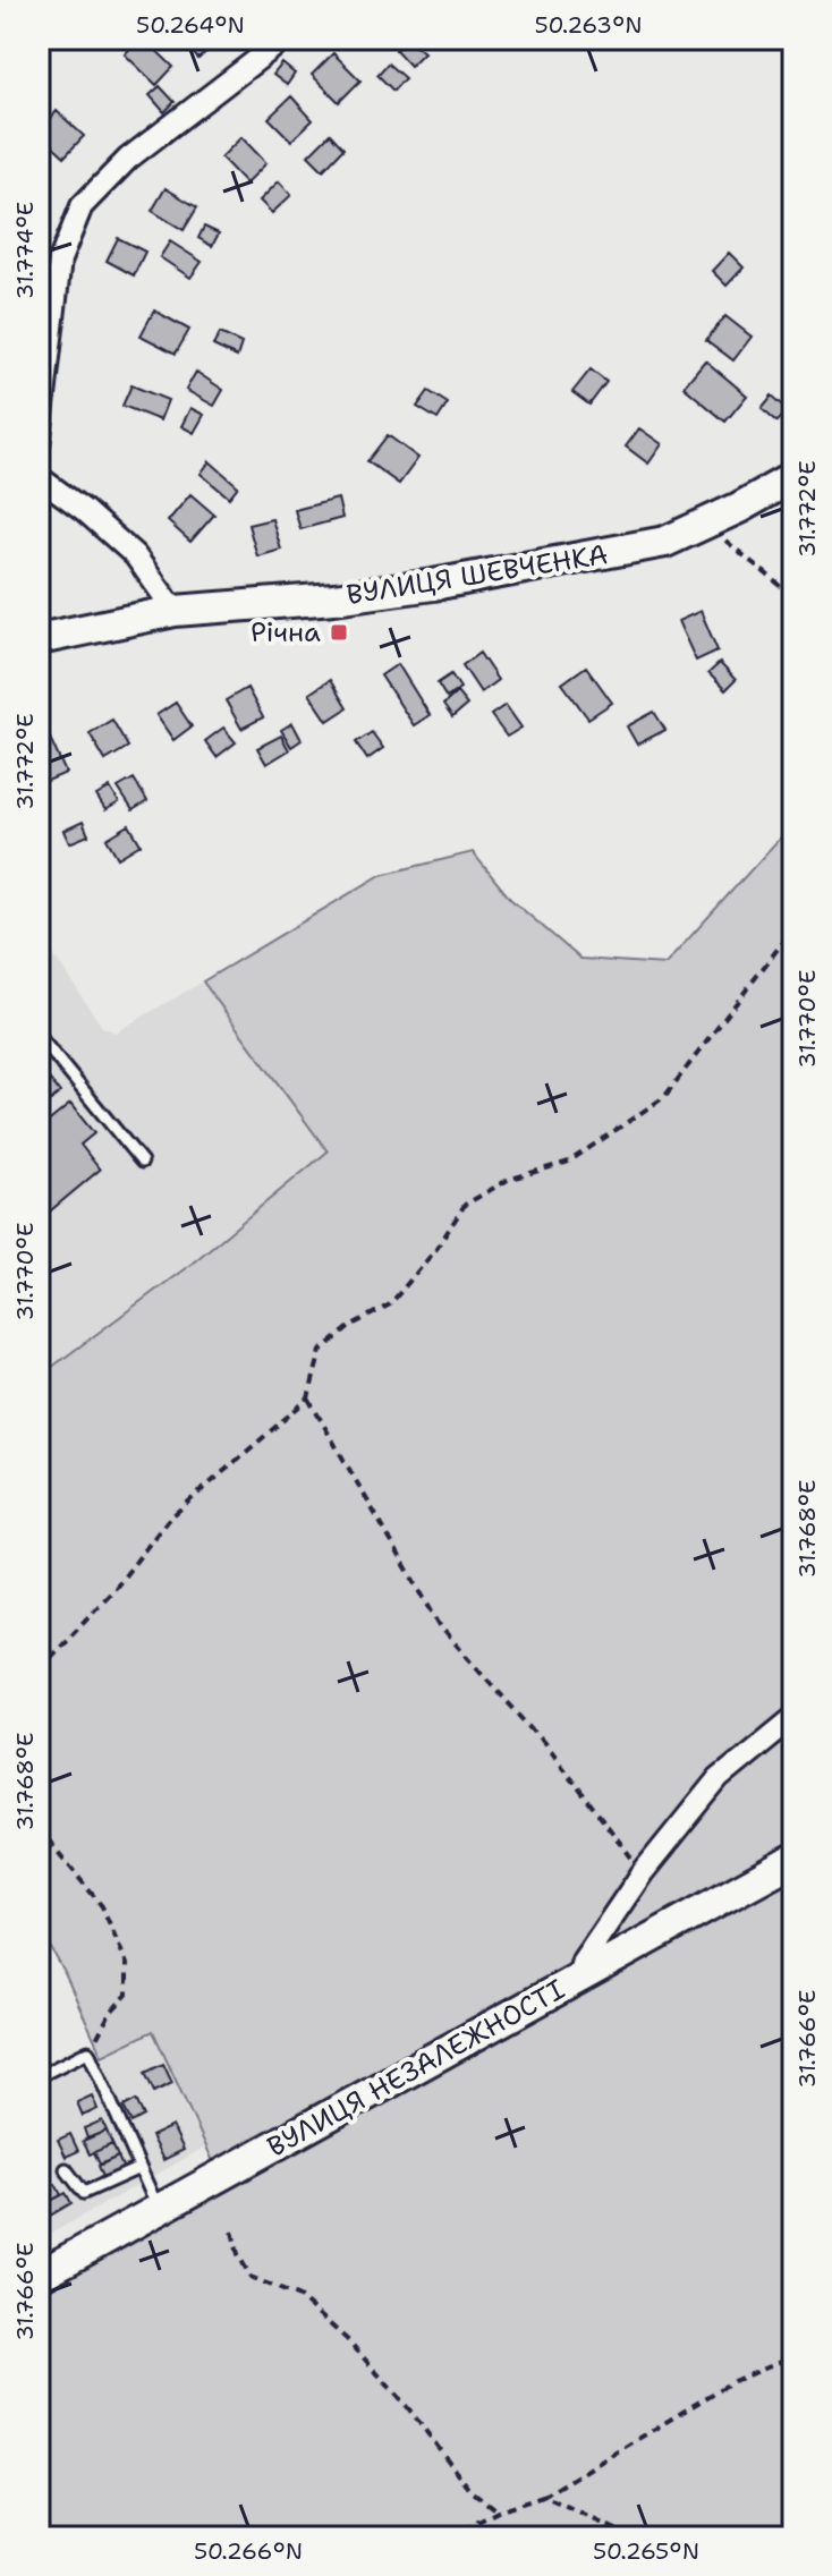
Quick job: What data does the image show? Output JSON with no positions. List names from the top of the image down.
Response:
{
  "streets": {
    "main road": ["ВУЛИЦЯ ШЕВЧЕНКА", "ВУЛИЦЯ НЕЗАЛЕЖНОСТІ"]
  },
  "places": {
    "transit": ["Річна"]
  },
  "coordinates": [
    "50.264°N",
    "50.263°N",
    "31.774°E",
    "31.772°E",
    "31.770°E",
    "31.768°E",
    "31.766°E",
    "50.266°N",
    "50.265°N"
  ]
}
